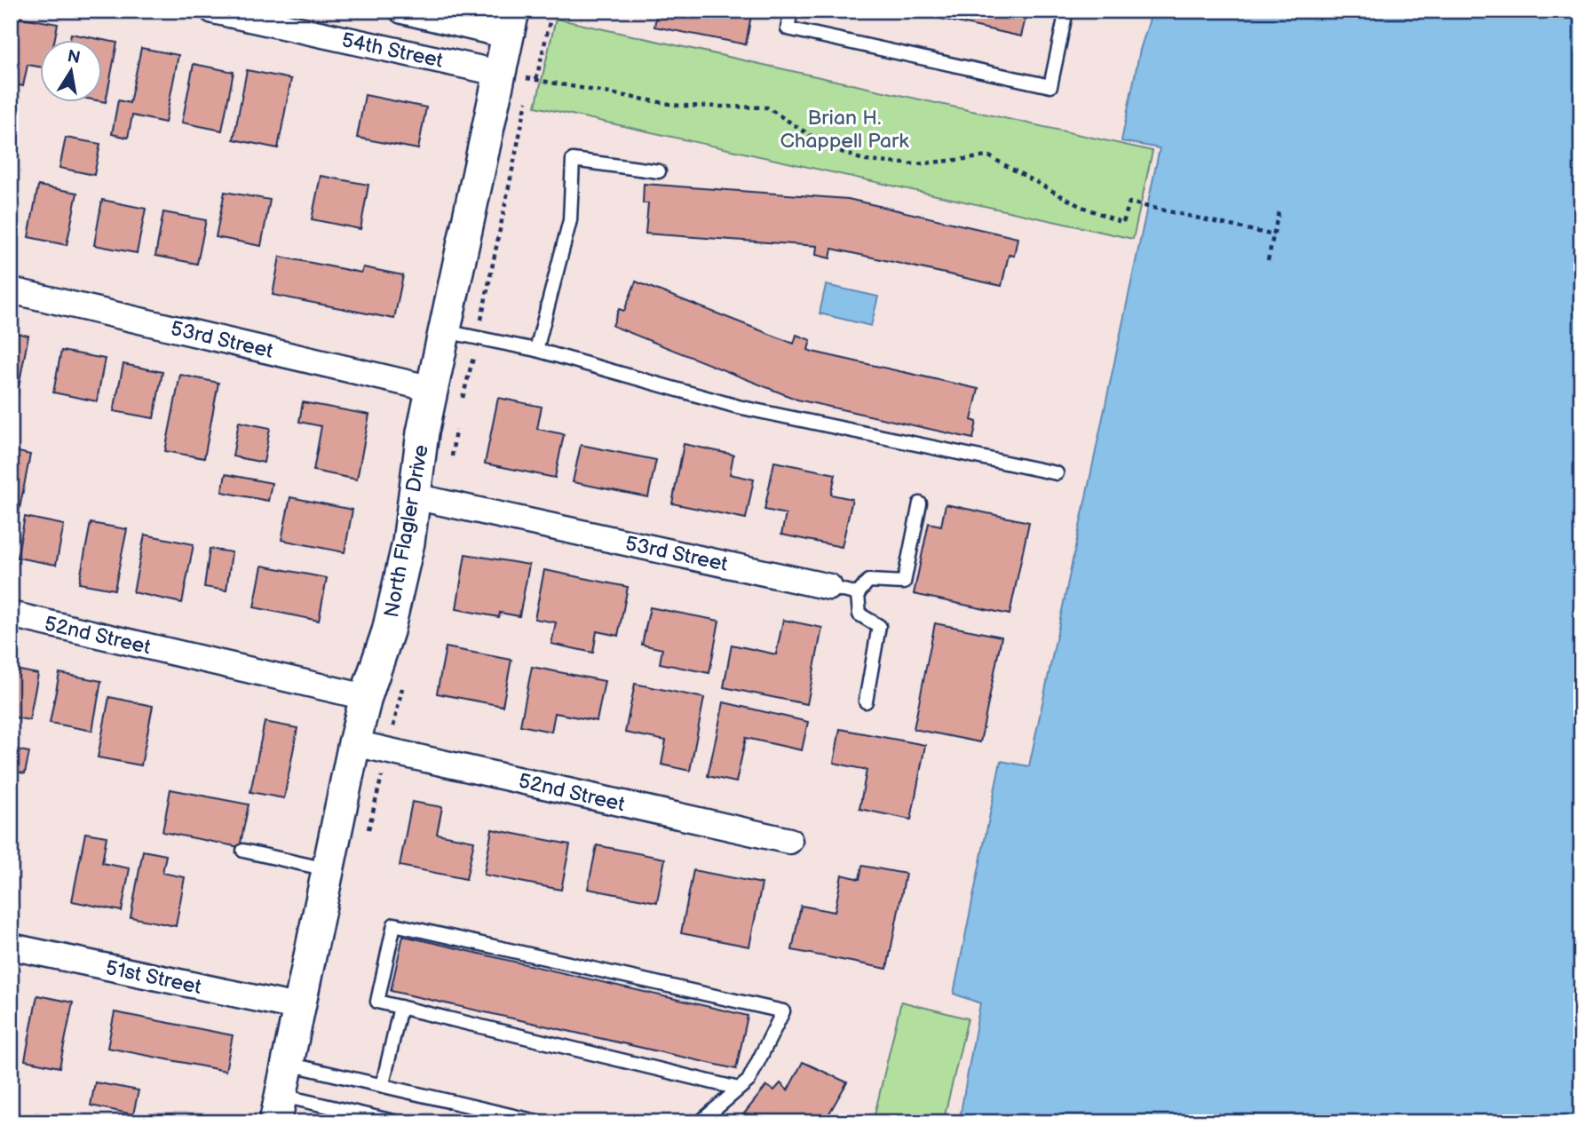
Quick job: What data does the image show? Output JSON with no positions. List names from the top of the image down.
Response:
{
  "streets": {
    "street": [
      "54th Street",
      "53rd Street",
      "North Flagler Drive",
      "52nd Street",
      "51st Street"
    ]
  },
  "crossings": [
    ["54th Street", "North Flagler Drive"],
    ["53rd Street", "North Flagler Drive"],
    ["North Flagler Drive", "52nd Street"],
    ["North Flagler Drive", "51st Street"]
  ],
  "parks": ["Brian H. Chappell Park"],
  "north": "top"
}
